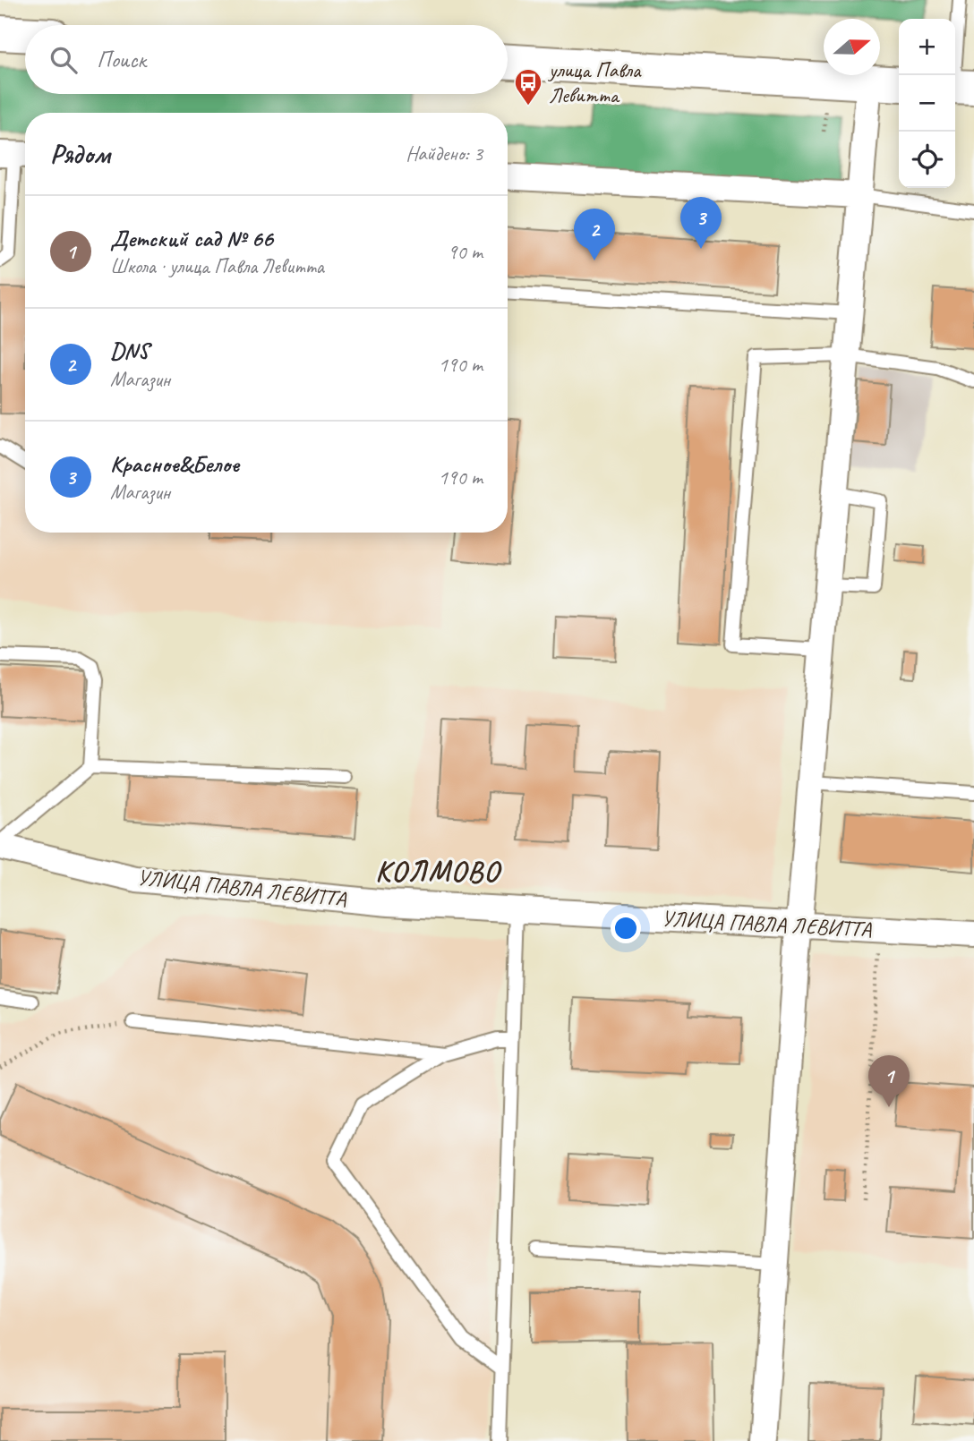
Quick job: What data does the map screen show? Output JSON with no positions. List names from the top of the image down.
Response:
{
  "streets": {
    "street": ["УЛИЦА ПАВЛА ЛЕВИТТА"]
  },
  "districts": ["КОЛМОВО"],
  "places": {
    "bus stop": ["улица Павла Левитта"]
  },
  "north": "right",
  "page": {
    "map_buttons": ["+", "−"],
    "search": "Поиск",
    "heading": ["Рядом", "Найдено: 3"],
    "list": [
      {
        "mark": "1",
        "name": "Детский сад № 66",
        "note": "Школа · улица Павла Левитта",
        "value": "90 m"
      },
      {
        "mark": "2",
        "name": "DNS",
        "note": "Магазин",
        "value": "190 m"
      },
      {
        "mark": "3",
        "name": "Красное&Белое",
        "note": "Магазин",
        "value": "190 m"
      }
    ],
    "pins": ["3", "2", "1"]
  }
}
